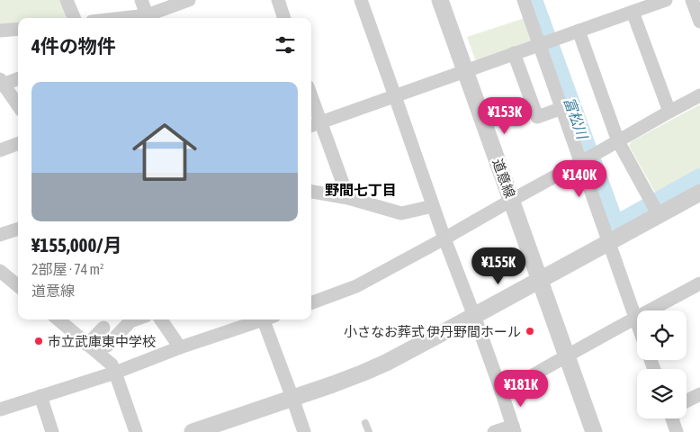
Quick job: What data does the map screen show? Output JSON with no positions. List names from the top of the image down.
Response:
{
  "streets": {
    "street": ["道意線"]
  },
  "districts": ["野間七丁目"],
  "water": ["富松川"],
  "places": ["小さなお葬式 伊丹野間ホール", "市立武庫東中学校"],
  "page": {
    "heading": "4件の物件",
    "list": [
      {
        "name": "¥155,000/月",
        "note": "2部屋 · 74 m² · 道意線"
      }
    ],
    "price": [
      "¥153K",
      "¥140K",
      "¥155K",
      "¥181K"
    ]
  }
}
